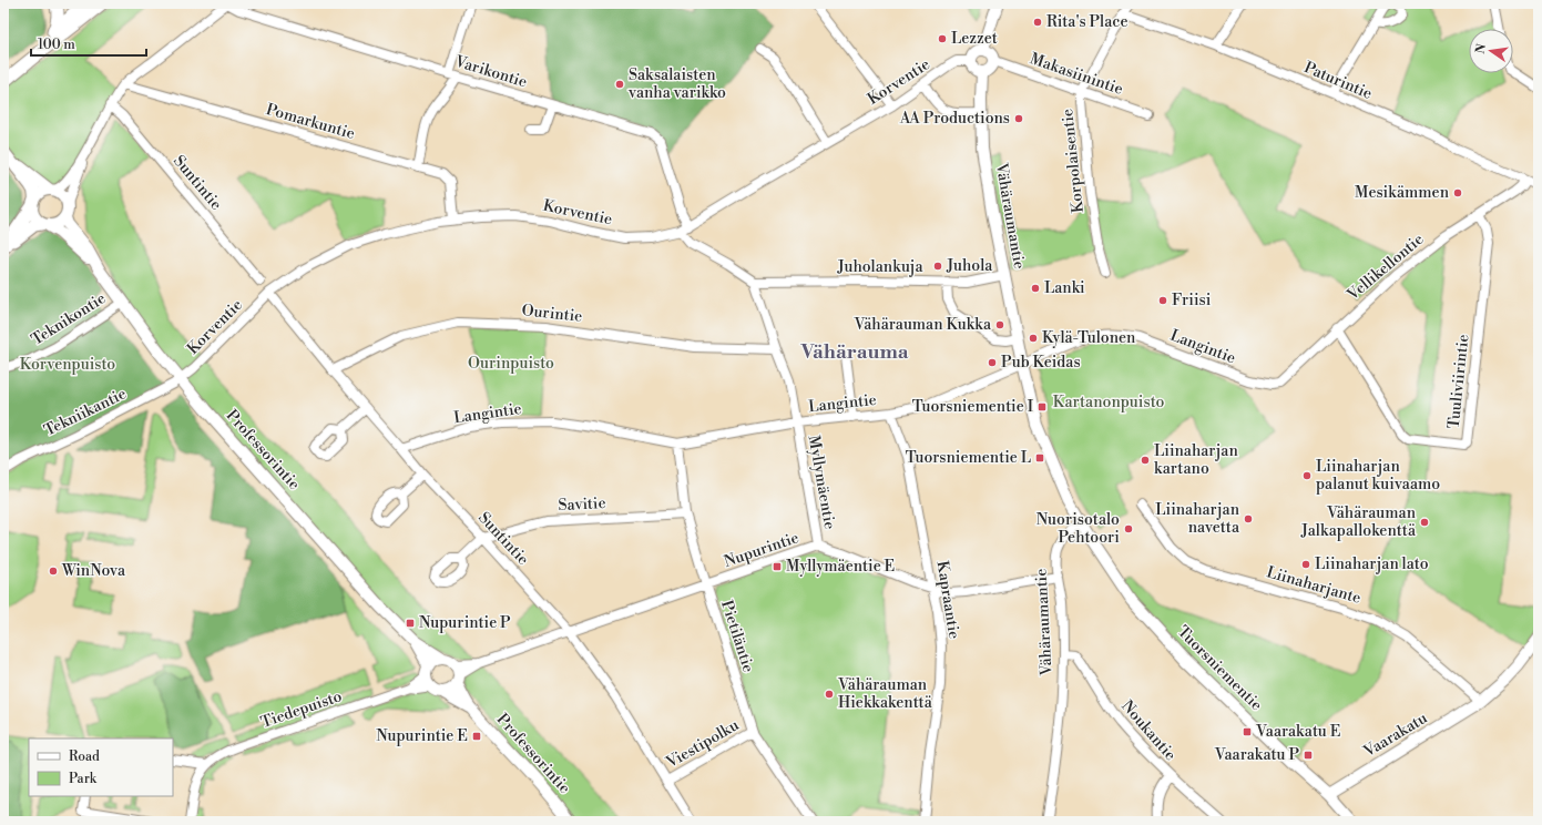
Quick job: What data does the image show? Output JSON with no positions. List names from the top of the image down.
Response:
{
  "streets": {
    "main road": [
      "Vähäraumantie",
      "Professorintie",
      "Tuorsniementie",
      "Vaarakatu"
    ],
    "street": [
      "Varikontie",
      "Makasiinintie",
      "Paturintie",
      "Korventie",
      "Pomarkuntie",
      "Korpolaisentie",
      "Suntintie",
      "Juholankuja",
      "Vellikellontie",
      "Ourintie",
      "Teknikontie",
      "Langintie",
      "Tuuliviirintie",
      "Tekniikantie",
      "Myllymäentie",
      "Savitie",
      "Nupurintie",
      "Liinaharjante",
      "Kapraantie",
      "Pietiläntie",
      "Tiedepuisto",
      "Noukantie",
      "Viestipolku"
    ]
  },
  "crossings": [
    ["Varikontie", "Korventie"],
    ["Makasiinintie", "Korventie"],
    ["Makasiinintie", "Korpolaisentie"],
    ["Makasiinintie", "Vähäraumantie"],
    ["Paturintie", "Korpolaisentie"],
    ["Paturintie", "Vellikellontie"],
    ["Korventie", "Pomarkuntie"],
    ["Korventie", "Suntintie"],
    ["Korventie", "Vähäraumantie"],
    ["Korventie", "Tekniikantie"],
    ["Korventie", "Professorintie"],
    ["Suntintie", "Ourintie"],
    ["Suntintie", "Langintie"],
    ["Suntintie", "Savitie"],
    ["Suntintie", "Nupurintie"],
    ["Suntintie", "Viestipolku"],
    ["Vähäraumantie", "Juholankuja"],
    ["Vähäraumantie", "Langintie"],
    ["Vähäraumantie", "Nupurintie"],
    ["Vähäraumantie", "Tuorsniementie"],
    ["Vähäraumantie", "Noukantie"],
    ["Juholankuja", "Myllymäentie"],
    ["Vellikellontie", "Langintie"],
    ["Vellikellontie", "Tuuliviirintie"],
    ["Ourintie", "Myllymäentie"],
    ["Teknikontie", "Professorintie"],
    ["Langintie", "Myllymäentie"],
    ["Langintie", "Kapraantie"],
    ["Langintie", "Pietiläntie"],
    ["Tekniikantie", "Professorintie"],
    ["Professorintie", "Nupurintie"],
    ["Professorintie", "Tiedepuisto"],
    ["Myllymäentie", "Nupurintie"],
    ["Savitie", "Pietiläntie"],
    ["Nupurintie", "Kapraantie"],
    ["Nupurintie", "Pietiläntie"],
    ["Nupurintie", "Tiedepuisto"],
    ["Liinaharjante", "Vaarakatu"],
    ["Pietiläntie", "Viestipolku"],
    ["Tuorsniementie", "Vaarakatu"]
  ],
  "districts": ["Vähärauma"],
  "parks": ["Ourinpuisto", "Korvenpuisto", "Kartanonpuisto"],
  "places": {
    "other": [
      "Rita's Place",
      "Lezzet",
      "Saksalaisten vanha varikko",
      "AA Productions",
      "Mesikämmen",
      "Juhola",
      "Lanki",
      "Friisi",
      "Vähärauman Kukka",
      "Kylä-Tulonen",
      "Pub Keidas",
      "Liinaharjan kartano",
      "Liinaharjan palanut kuivaamo",
      "Liinaharjan navetta",
      "Vähärauman Jalkapallokenttä",
      "Nuorisotalo Pehtoori",
      "Liinaharjan lato",
      "WinNova",
      "Vähärauman Hiekkakenttä"
    ],
    "transit": [
      "Tuorsniementie I",
      "Tuorsniementie L",
      "Myllymäentie E",
      "Nupurintie P",
      "Vaarakatu E",
      "Nupurintie E",
      "Vaarakatu P"
    ]
  },
  "legend": ["Road", "Park"],
  "scale_bar": "100 m",
  "north": "left"
}
